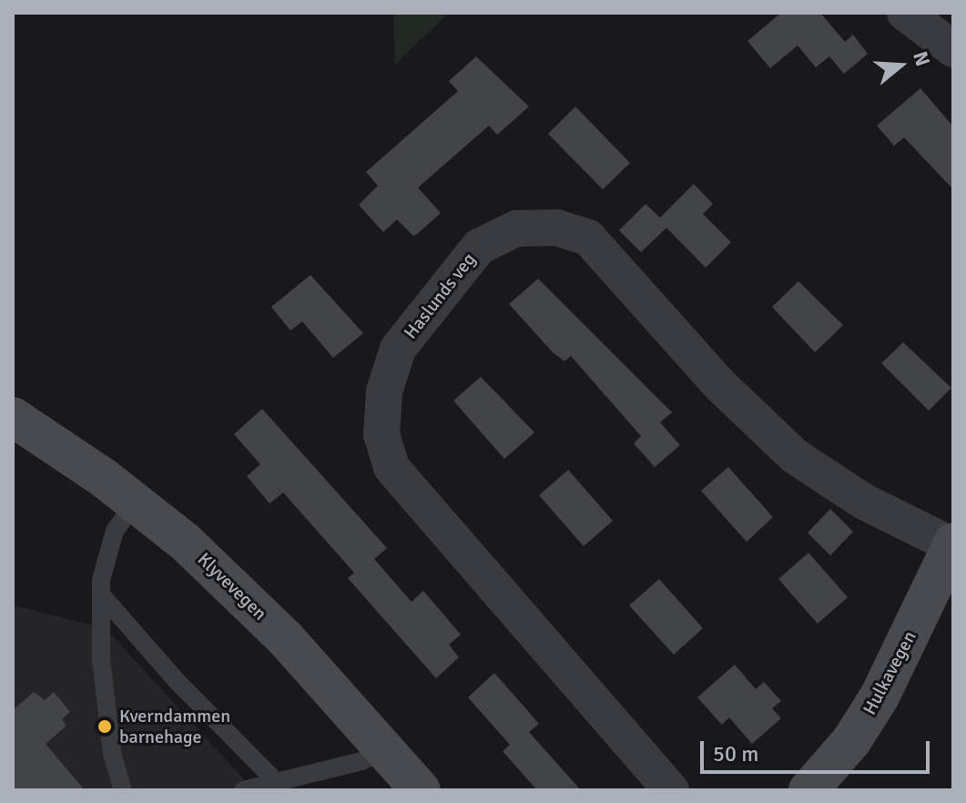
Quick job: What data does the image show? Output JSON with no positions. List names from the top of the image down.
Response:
{
  "streets": {
    "main road": ["Klyvevegen", "Hulkavegen"],
    "street": ["Haslunds veg"]
  },
  "crossings": [
    ["Haslunds veg", "Hulkavegen"]
  ],
  "places": ["Kverndammen barnehage"],
  "scale_bar": "50 m",
  "north": "right"
}
